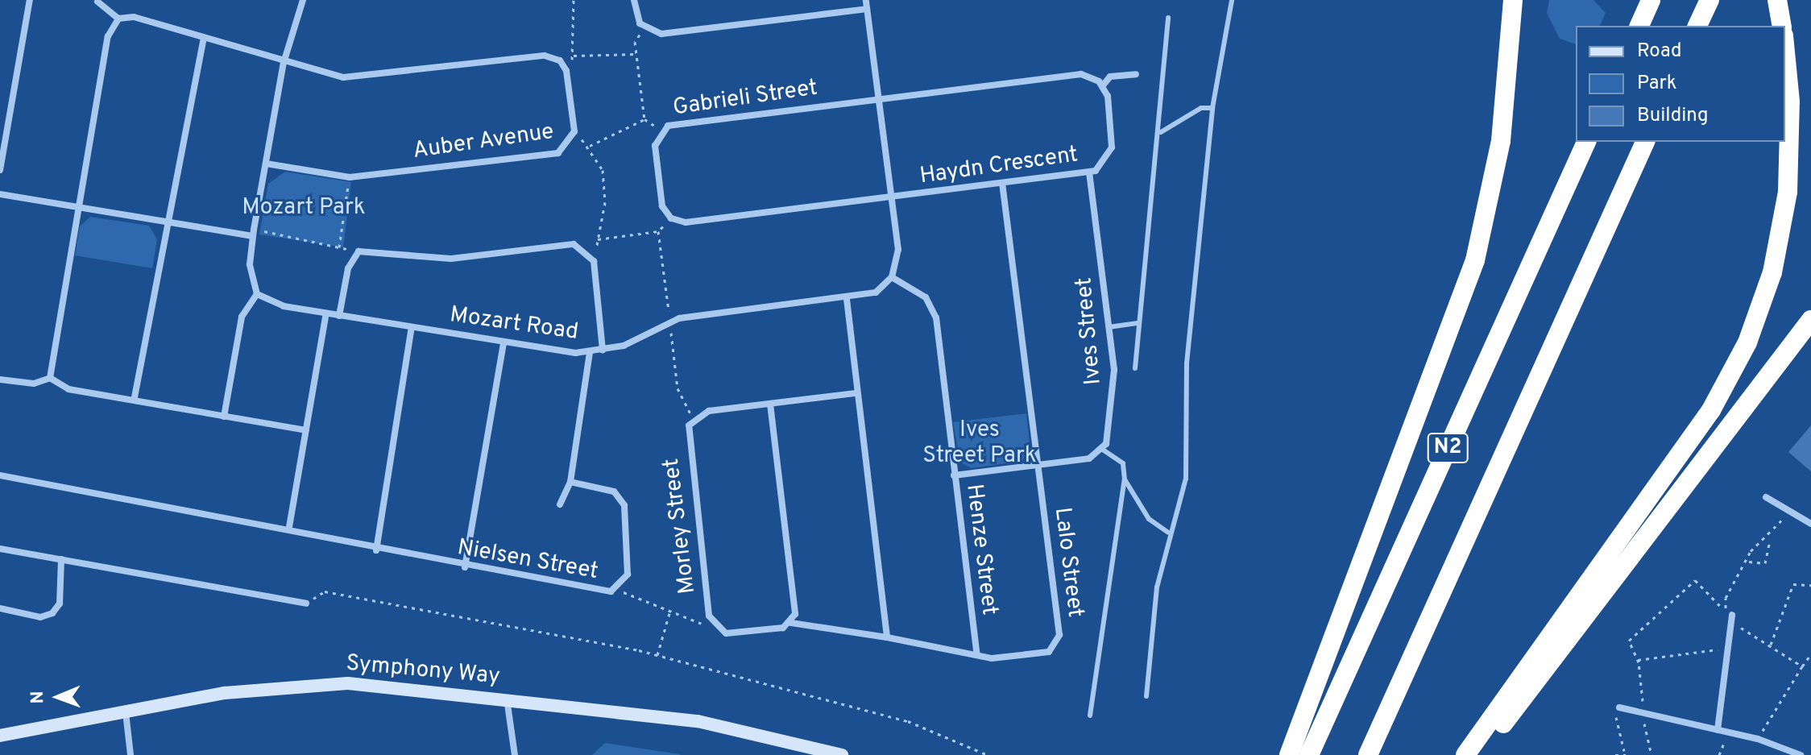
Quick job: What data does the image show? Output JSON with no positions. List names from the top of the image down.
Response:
{
  "streets": {
    "highway": ["N2"],
    "main road": ["Symphony Way"],
    "street": [
      "Gabrieli Street",
      "Auber Avenue",
      "Haydn Crescent",
      "Mozart Road",
      "Ives Street",
      "Morley Street",
      "Henze Street",
      "Nielsen Street",
      "Lalo Street"
    ]
  },
  "crossings": [
    ["Gabrieli Street", "Haydn Crescent"],
    ["Haydn Crescent", "Ives Street"],
    ["Mozart Road", "Henze Street"],
    ["Henze Street", "Lalo Street"]
  ],
  "parks": ["Mozart Park", "Ives Street Park"],
  "legend": ["Road", "Park", "Building"],
  "north": "left"
}
